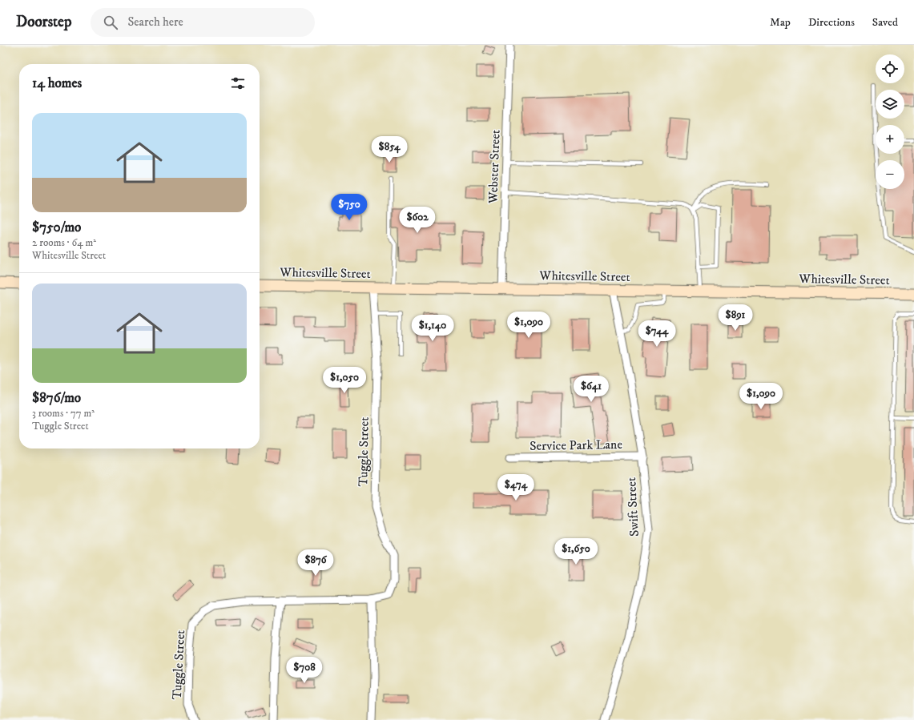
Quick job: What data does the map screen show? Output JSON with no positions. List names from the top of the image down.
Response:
{
  "streets": {
    "main road": ["Whitesville Street"],
    "street": [
      "Webster Street",
      "Service Park Lane",
      "Tuggle Street",
      "Swift Street"
    ]
  },
  "crossings": [
    ["Webster Street", "Whitesville Street"],
    ["Whitesville Street", "Tuggle Street"],
    ["Whitesville Street", "Swift Street"],
    ["Service Park Lane", "Swift Street"]
  ],
  "page": {
    "header": "Doorstep",
    "search": "Search here",
    "nav": ["Map", "Directions", "Saved"],
    "map_buttons": ["+", "−"],
    "heading": "14 homes",
    "list": [
      {
        "name": "$750/mo",
        "note": "2 rooms · 64 m² · Whitesville Street"
      },
      {
        "name": "$876/mo",
        "note": "3 rooms · 77 m² · Tuggle Street"
      }
    ],
    "price": [
      "$854",
      "$750",
      "$602",
      "$891",
      "$1,090",
      "$1,140",
      "$744",
      "$1,050",
      "$641",
      "$1,090",
      "$474",
      "$1,650",
      "$876",
      "$708"
    ]
  }
}
